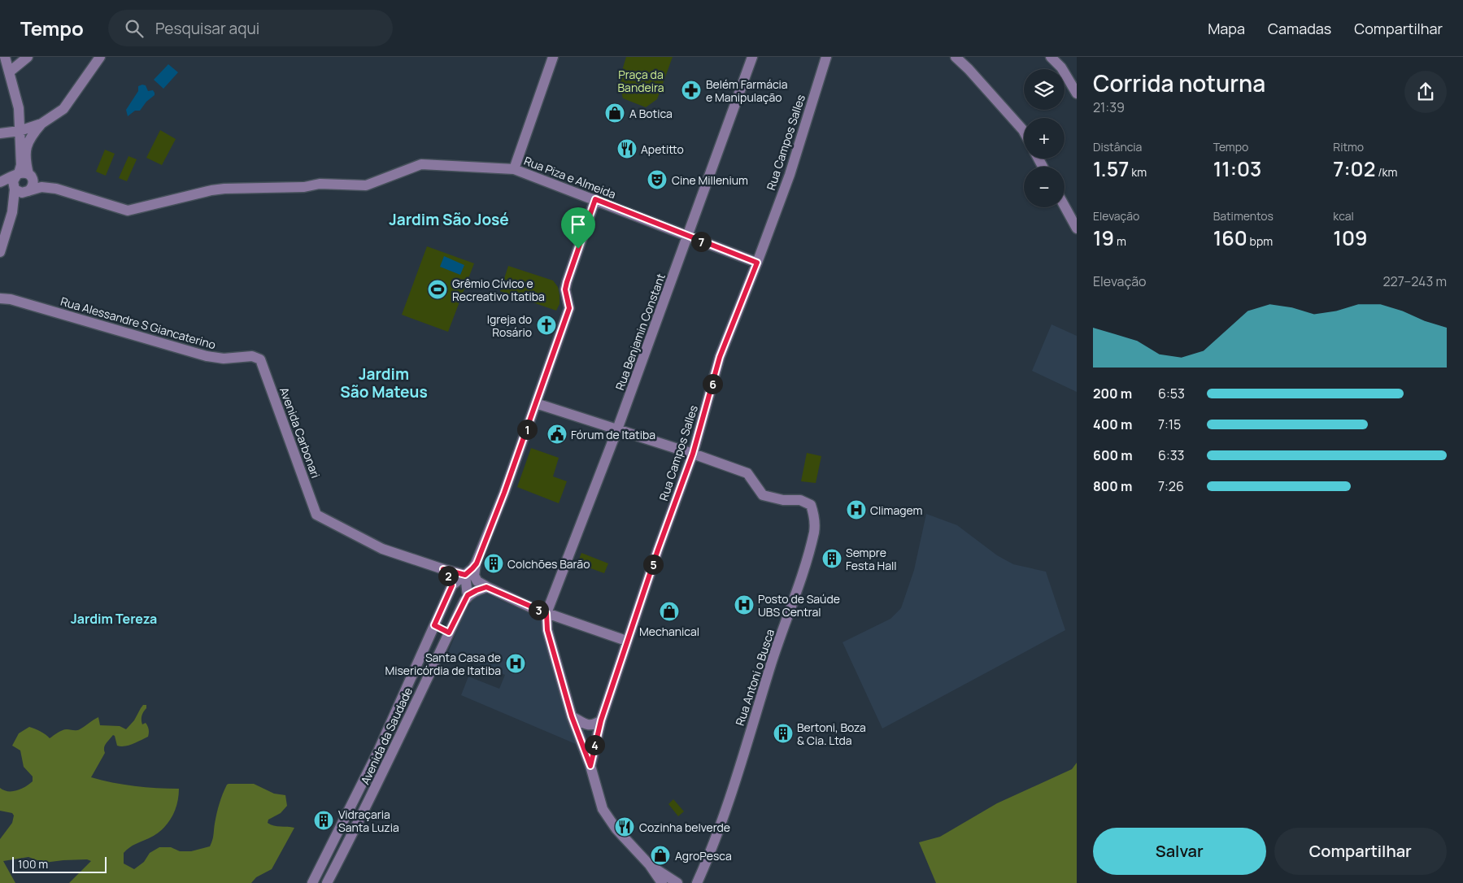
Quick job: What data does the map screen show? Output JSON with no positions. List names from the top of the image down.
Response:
{
  "streets": {
    "main road": [
      "Rua Campos Salles",
      "Rua Piza e Almeida",
      "Rua Alessandre S Giancaterino",
      "Rua Benjamin Constant",
      "Avenida Carbonari",
      "Rua Antoni o Busca",
      "Avenida da Saudade"
    ]
  },
  "crossings": [
    ["Rua Campos Salles", "Rua Piza e Almeida"],
    ["Rua Campos Salles", "Rua Antoni o Busca"],
    ["Rua Piza e Almeida", "Rua Benjamin Constant"],
    ["Rua Alessandre S Giancaterino", "Avenida Carbonari"],
    ["Rua Benjamin Constant", "Rua Antoni o Busca"]
  ],
  "districts": ["Jardim São José", "Jardim São Mateus", "Jardim Tereza"],
  "parks": ["Praça da Bandeira"],
  "places": {
    "pharmacy": ["Belém Farmácia e Manipulação"],
    "shop": ["A Botica", "Mechanical", "AgroPesca"],
    "restaurant": ["Apetitto", "Cozinha belverde"],
    "theatre": ["Cine Millenium"],
    "sports": ["Grêmio Cívico e Recreativo Itatiba"],
    "church": ["Igreja do Rosário"],
    "public building": ["Fórum de Itatiba"],
    "hospital": ["Climagem", "Posto de Saúde UBS Central", "Santa Casa de Misericórdia de Itatiba"],
    "building": [
      "Sempre Festa Hall",
      "Colchões Barão",
      "Bertoni, Boza & Cia. Ltda",
      "Vidraçaria Santa Luzia"
    ]
  },
  "scale_bar": "100 m",
  "page": {
    "header": "Tempo",
    "search": "Pesquisar aqui",
    "nav": ["Mapa", "Camadas", "Compartilhar"],
    "heading": ["Corrida noturna", "21:39"],
    "map_buttons": ["+", "−"],
    "stats": [
      ["Distância", "1.57 km"],
      ["Tempo", "11:03"],
      ["Ritmo", "7:02 /km"],
      ["Elevação", "19 m"],
      ["Batimentos", "160 bpm"],
      ["kcal", "109"]
    ],
    "pins": [
      "7",
      "6",
      "1",
      "5",
      "2",
      "3",
      "4"
    ],
    "chart": ["Elevação", "227–243 m"],
    "list": [
      {
        "name": "200 m",
        "note": "6:53"
      },
      {
        "name": "400 m",
        "note": "7:15"
      },
      {
        "name": "600 m",
        "note": "6:33"
      },
      {
        "name": "800 m",
        "note": "7:26"
      }
    ],
    "buttons": ["Salvar", "Compartilhar"],
    "scale": "100 m"
  }
}
